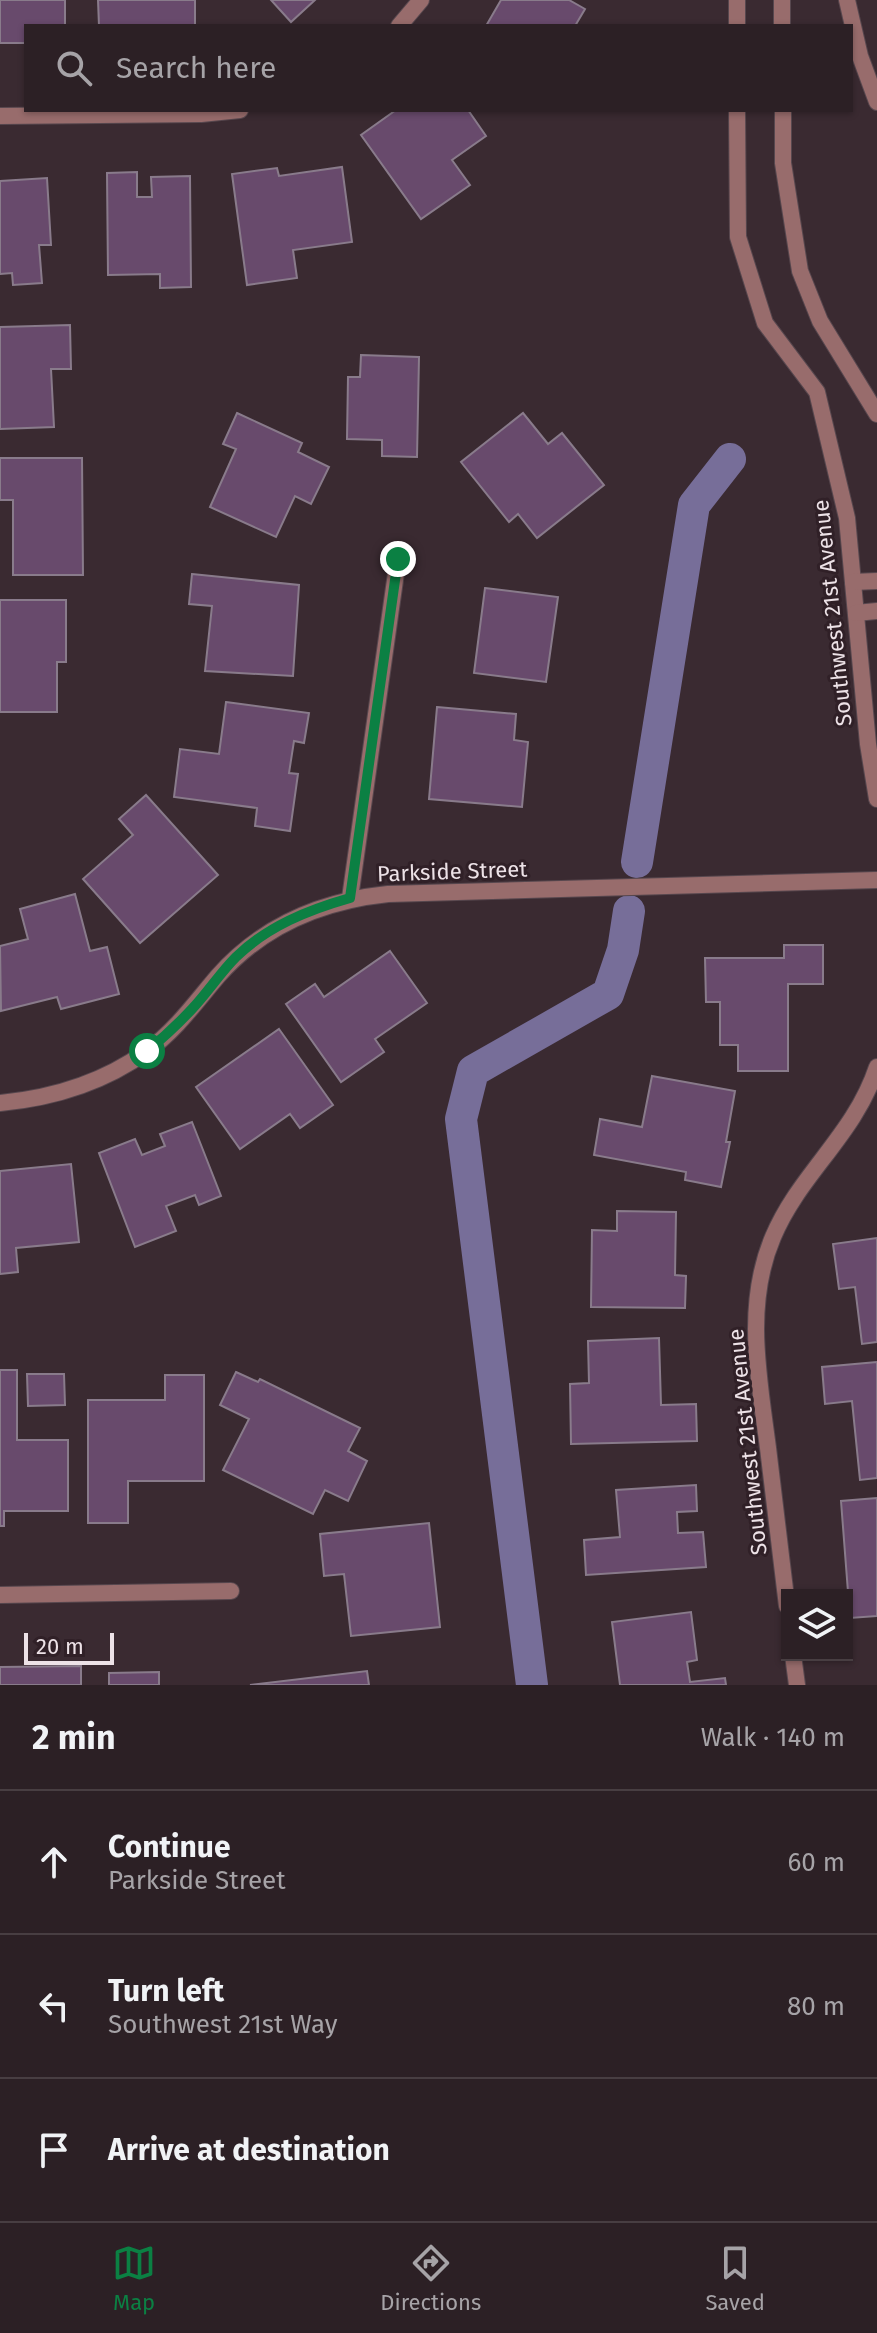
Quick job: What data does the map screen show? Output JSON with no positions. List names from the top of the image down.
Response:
{
  "streets": {
    "street": ["Southwest 21st Avenue", "Parkside Street"]
  },
  "scale_bar": "20 m",
  "page": {
    "search": "Search here",
    "scale": "20 m",
    "heading": ["2 min", "Walk · 140 m"],
    "list": [
      ["Continue", "Parkside Street", "60 m"],
      ["Turn left", "Southwest 21st Way", "80 m"],
      "Arrive at destination"
    ],
    "nav": ["Map", "Directions", "Saved"]
  }
}
